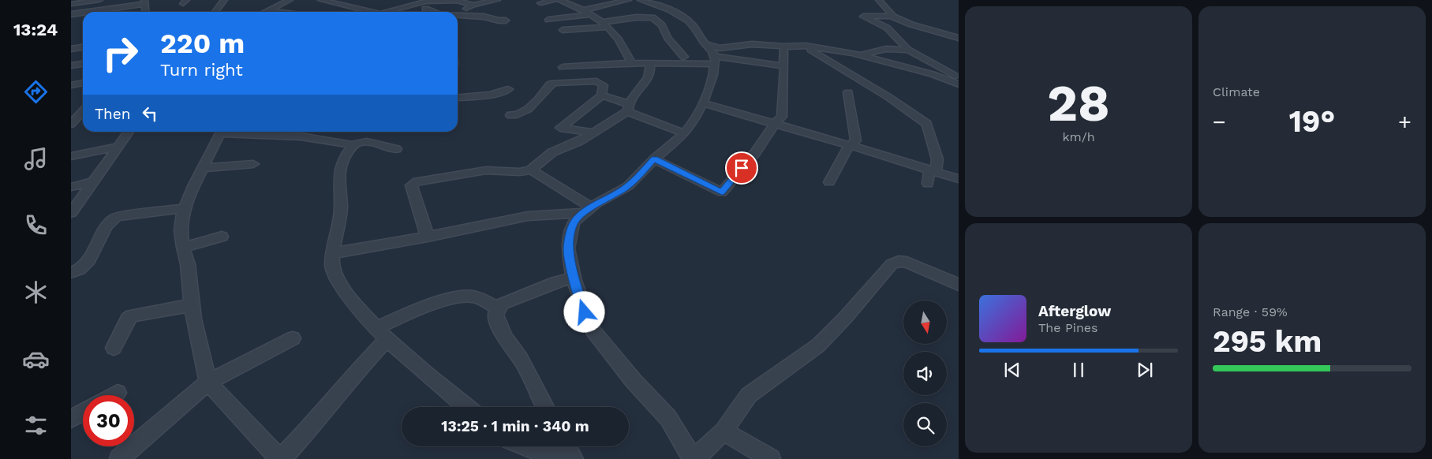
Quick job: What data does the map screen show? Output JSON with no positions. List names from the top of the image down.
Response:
{
  "north": "bottom",
  "page": {
    "tabs": "13:24",
    "tile": [
      ["28", "km/h"],
      "Climate",
      ["Range · 59%", "295 km"]
    ],
    "turn": ["220 m", "Turn right"],
    "then": "Then",
    "heat": ["−", "19°", "+"],
    "song": ["Afterglow", "The Pines"],
    "limit": "30",
    "trip": "13:25 · 1 min · 340 m"
  }
}
